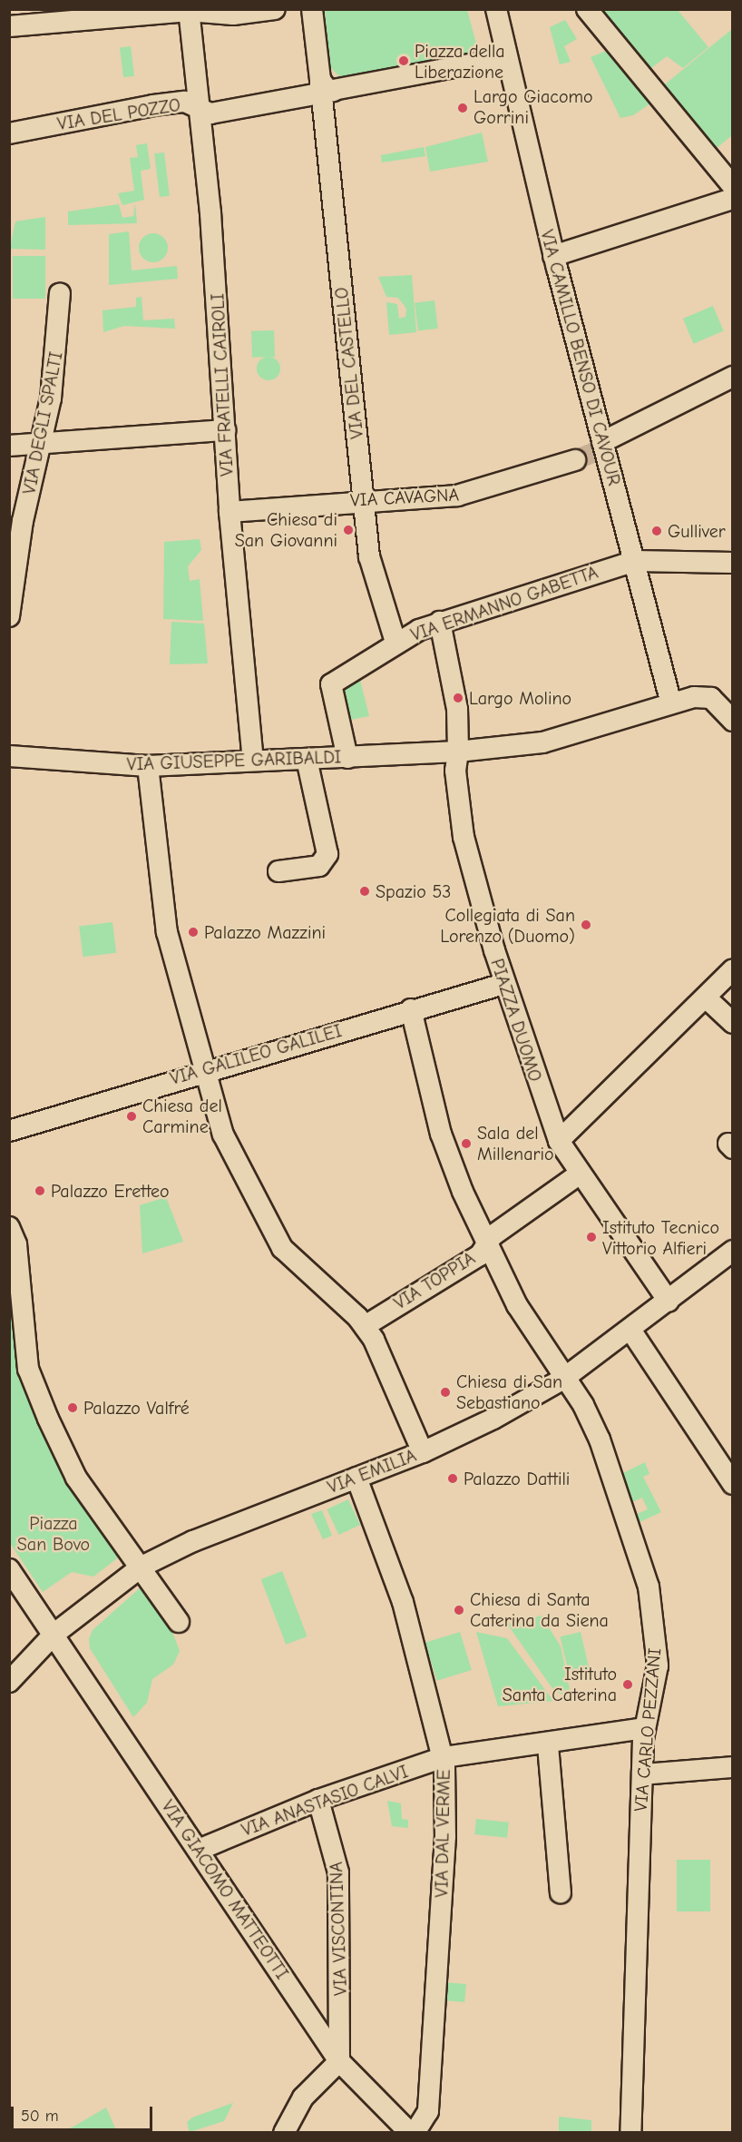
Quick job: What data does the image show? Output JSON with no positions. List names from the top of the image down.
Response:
{
  "streets": {
    "street": [
      "VIA DEL POZZO",
      "VIA CAMILLO BENSO DI CAVOUR",
      "VIA DEL CASTELLO",
      "VIA FRATELLI CAIROLI",
      "VIA DEGLI SPALTI",
      "VIA CAVAGNA",
      "VIA ERMANNO GABETTA",
      "VIA GIUSEPPE GARIBALDI",
      "PIAZZA DUOMO",
      "VIA GALILEO GALILEI",
      "VIA TOPPIA",
      "VIA EMILIA",
      "VIA CARLO PEZZANI",
      "VIA ANASTASIO CALVI",
      "VIA DAL VERME",
      "VIA GIACOMO MATTEOTTI",
      "VIA VISCONTINA"
    ]
  },
  "crossings": [
    ["VIA DEL POZZO", "VIA DEL CASTELLO"],
    ["VIA DEL POZZO", "VIA FRATELLI CAIROLI"],
    ["VIA CAMILLO BENSO DI CAVOUR", "VIA CAVAGNA"],
    ["VIA CAMILLO BENSO DI CAVOUR", "VIA ERMANNO GABETTA"],
    ["VIA DEL CASTELLO", "VIA CAVAGNA"],
    ["VIA DEL CASTELLO", "VIA ERMANNO GABETTA"],
    ["VIA FRATELLI CAIROLI", "VIA CAVAGNA"],
    ["VIA FRATELLI CAIROLI", "VIA GIUSEPPE GARIBALDI"],
    ["VIA ERMANNO GABETTA", "VIA GIUSEPPE GARIBALDI"],
    ["VIA GIUSEPPE GARIBALDI", "PIAZZA DUOMO"],
    ["PIAZZA DUOMO", "VIA GALILEO GALILEI"],
    ["PIAZZA DUOMO", "VIA TOPPIA"],
    ["PIAZZA DUOMO", "VIA EMILIA"],
    ["VIA GALILEO GALILEI", "VIA CARLO PEZZANI"],
    ["VIA TOPPIA", "VIA CARLO PEZZANI"],
    ["VIA EMILIA", "VIA CARLO PEZZANI"],
    ["VIA EMILIA", "VIA DAL VERME"],
    ["VIA EMILIA", "VIA GIACOMO MATTEOTTI"],
    ["VIA CARLO PEZZANI", "VIA ANASTASIO CALVI"],
    ["VIA ANASTASIO CALVI", "VIA DAL VERME"],
    ["VIA ANASTASIO CALVI", "VIA GIACOMO MATTEOTTI"],
    ["VIA ANASTASIO CALVI", "VIA VISCONTINA"],
    ["VIA GIACOMO MATTEOTTI", "VIA VISCONTINA"]
  ],
  "parks": ["Piazza San Bovo"],
  "places": [
    "Piazza della Liberazione",
    "Largo Giacomo Gorrini",
    "Chiesa di San Giovanni",
    "Gulliver",
    "Largo Molino",
    "Spazio 53",
    "Collegiata di San Lorenzo (Duomo)",
    "Palazzo Mazzini",
    "Chiesa del Carmine",
    "Sala del Millenario",
    "Palazzo Eretteo",
    "Istituto Tecnico Vittorio Alfieri",
    "Chiesa di San Sebastiano",
    "Palazzo Valfré",
    "Palazzo Dattili",
    "Chiesa di Santa Caterina da Siena",
    "Istituto Santa Caterina"
  ],
  "scale_bar": "50 m"
}
